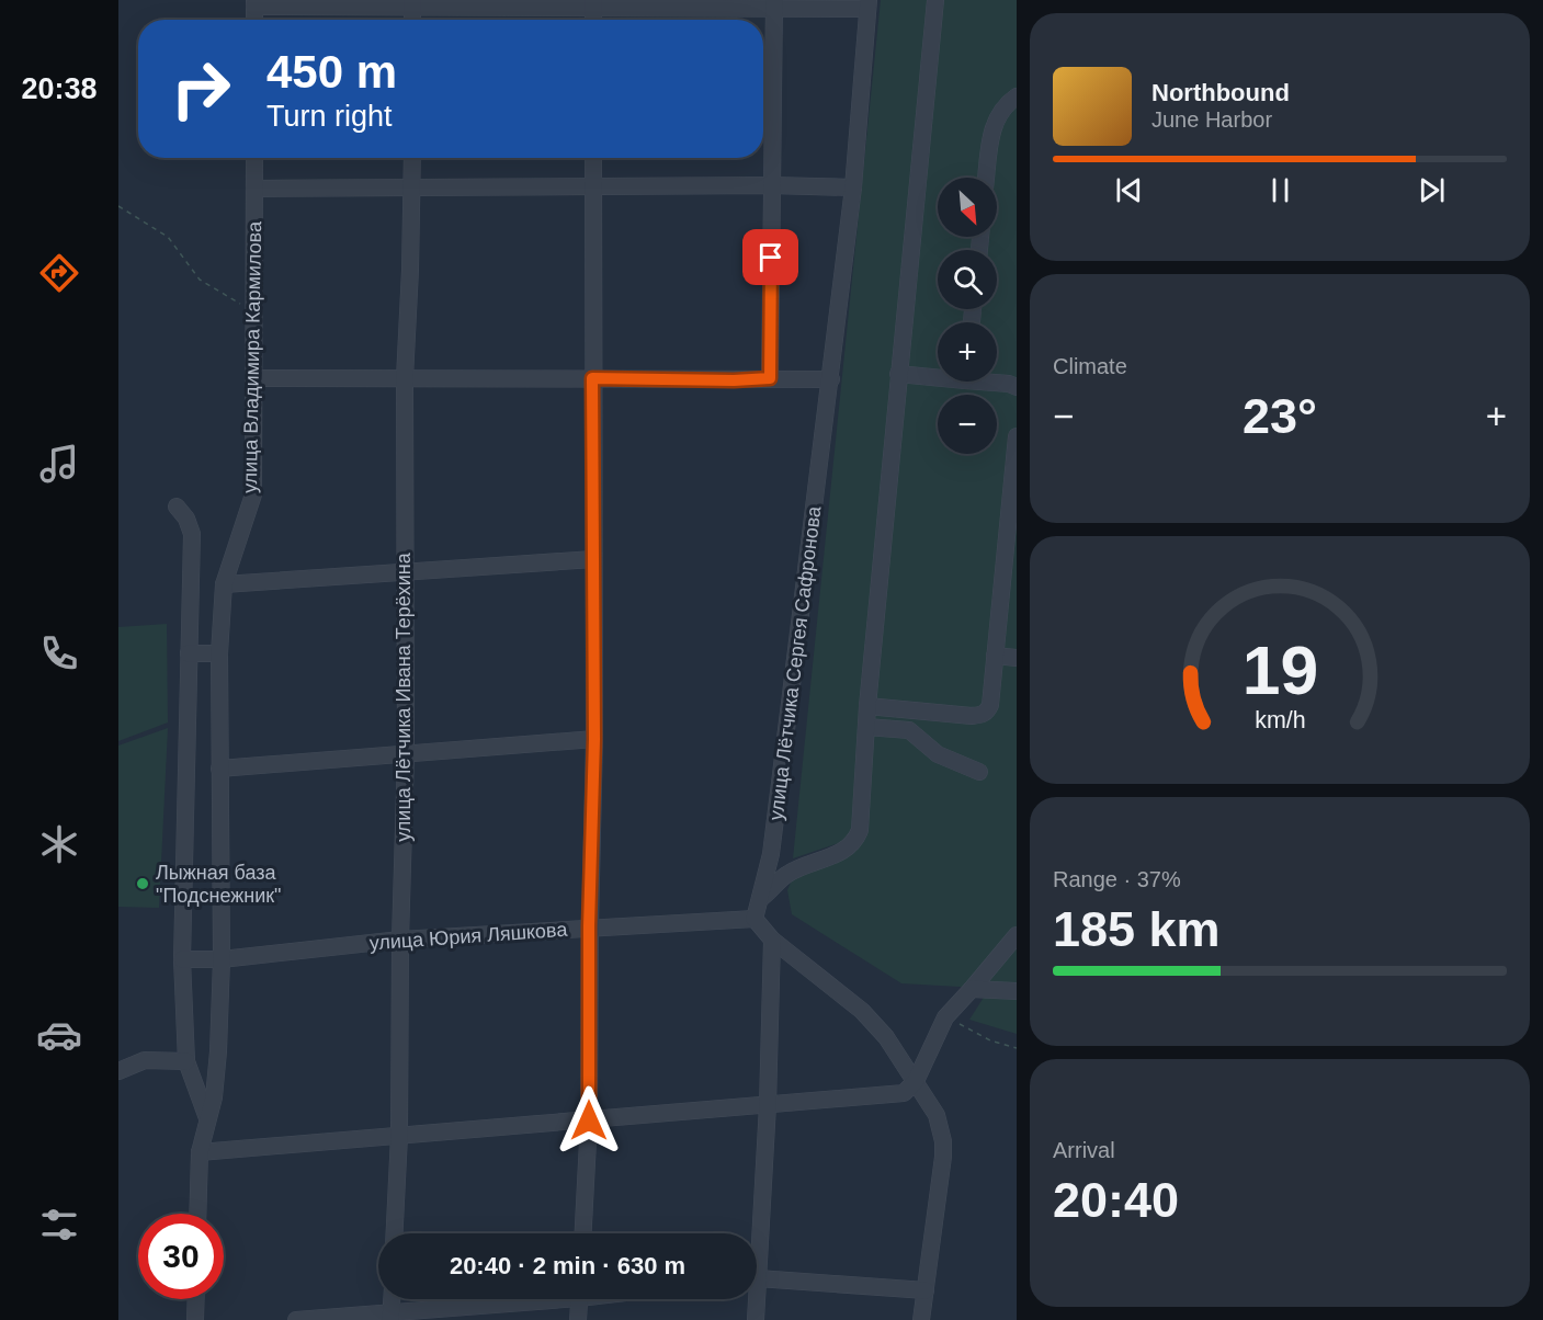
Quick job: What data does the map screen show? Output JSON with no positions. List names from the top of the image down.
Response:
{
  "streets": {
    "street": [
      "улица Владимира Кармилова",
      "улица Лётчика Сергея Сафронова",
      "улица Лётчика Ивана Терёхина",
      "улица Юрия Ляшкова"
    ]
  },
  "crossings": [
    ["улица Владимира Кармилова", "улица Юрия Ляшкова"],
    ["улица Лётчика Сергея Сафронова", "улица Юрия Ляшкова"],
    ["улица Лётчика Ивана Терёхина", "улица Юрия Ляшкова"]
  ],
  "places": ["Лыжная база \"Подснежник\""],
  "north": "bottom right",
  "page": {
    "tabs": "20:38",
    "turn": ["450 m", "Turn right"],
    "song": ["Northbound", "June Harbor"],
    "map_buttons": ["+", "−"],
    "tile": [
      "Climate",
      ["Range · 37%", "185 km"],
      ["Arrival", "20:40"]
    ],
    "heat": ["−", "23°", "+"],
    "limit": "30",
    "trip": "20:40 · 2 min · 630 m",
    "gauge": ["19", "km/h"]
  }
}
